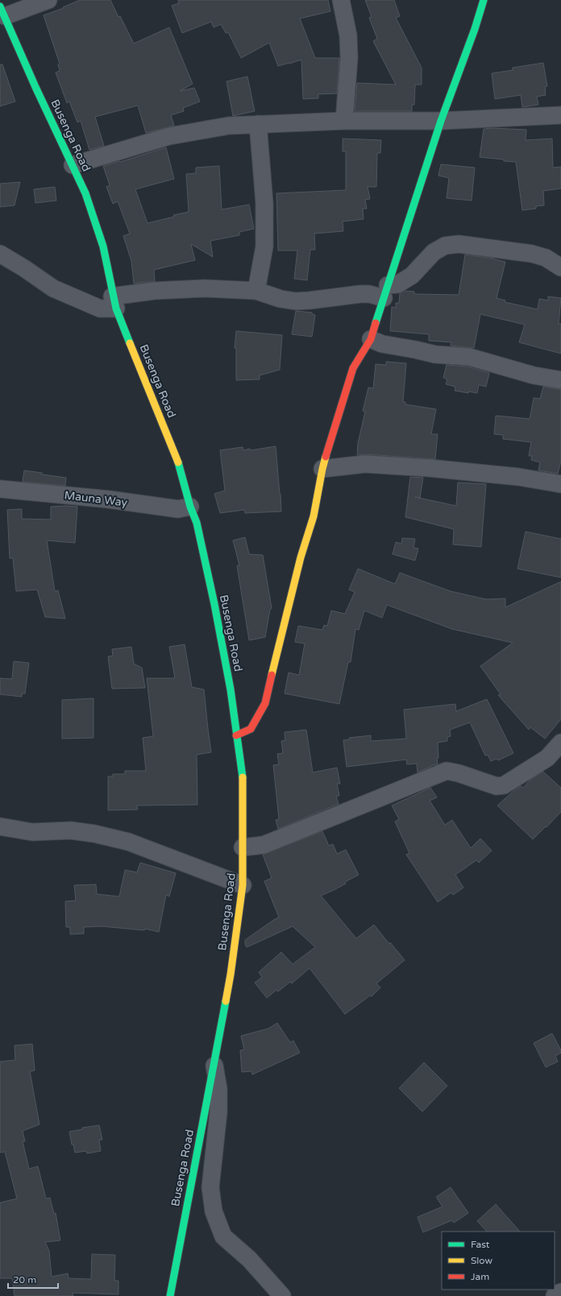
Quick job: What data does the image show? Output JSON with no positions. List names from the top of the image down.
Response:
{
  "streets": {
    "street": ["Busenga Road", "Mauna Way"]
  },
  "crossings": [
    ["Busenga Road", "Mauna Way"]
  ],
  "legend": ["Fast", "Slow", "Jam"],
  "scale_bar": "20 m"
}
